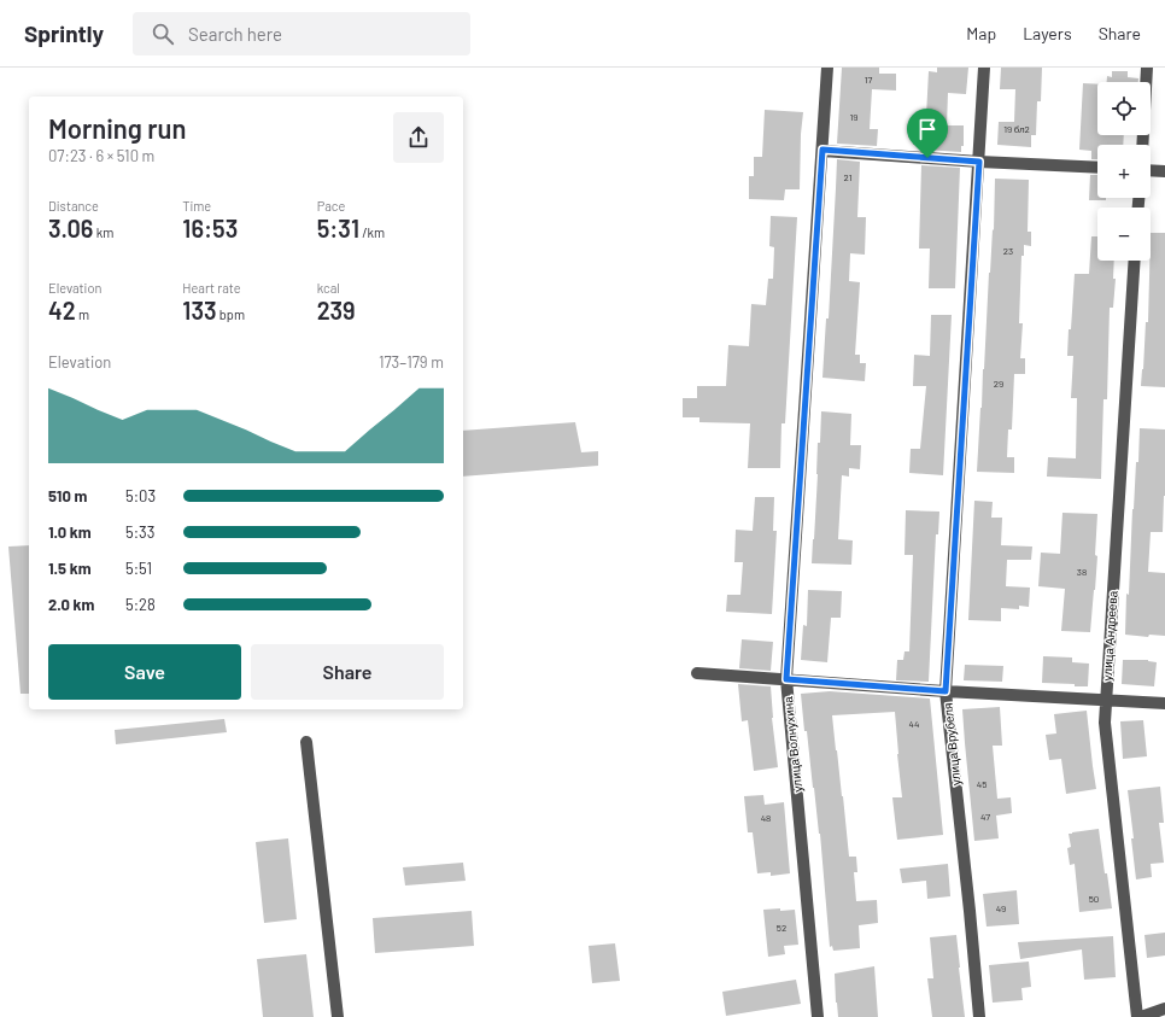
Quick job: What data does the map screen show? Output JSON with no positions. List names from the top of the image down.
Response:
{
  "streets": {
    "street": ["улица Андреева", "улица Волнухина", "улица Врубеля"]
  },
  "house_numbers": [
    "17",
    "19",
    "19 бл2",
    "21",
    "23",
    "29",
    "38",
    "44",
    "45",
    "47",
    "48",
    "50",
    "49",
    "52"
  ],
  "page": {
    "header": "Sprintly",
    "search": "Search here",
    "nav": ["Map", "Layers", "Share"],
    "map_buttons": ["+", "−"],
    "heading": ["Morning run", "07:23 · 6 × 510 m"],
    "stats": [
      ["Distance", "3.06 km"],
      ["Time", "16:53"],
      ["Pace", "5:31 /km"],
      ["Elevation", "42 m"],
      ["Heart rate", "133 bpm"],
      ["kcal", "239"]
    ],
    "chart": ["Elevation", "173–179 m"],
    "list": [
      {
        "name": "510 m",
        "note": "5:03"
      },
      {
        "name": "1.0 km",
        "note": "5:33"
      },
      {
        "name": "1.5 km",
        "note": "5:51"
      },
      {
        "name": "2.0 km",
        "note": "5:28"
      }
    ],
    "buttons": ["Save", "Share"]
  }
}
